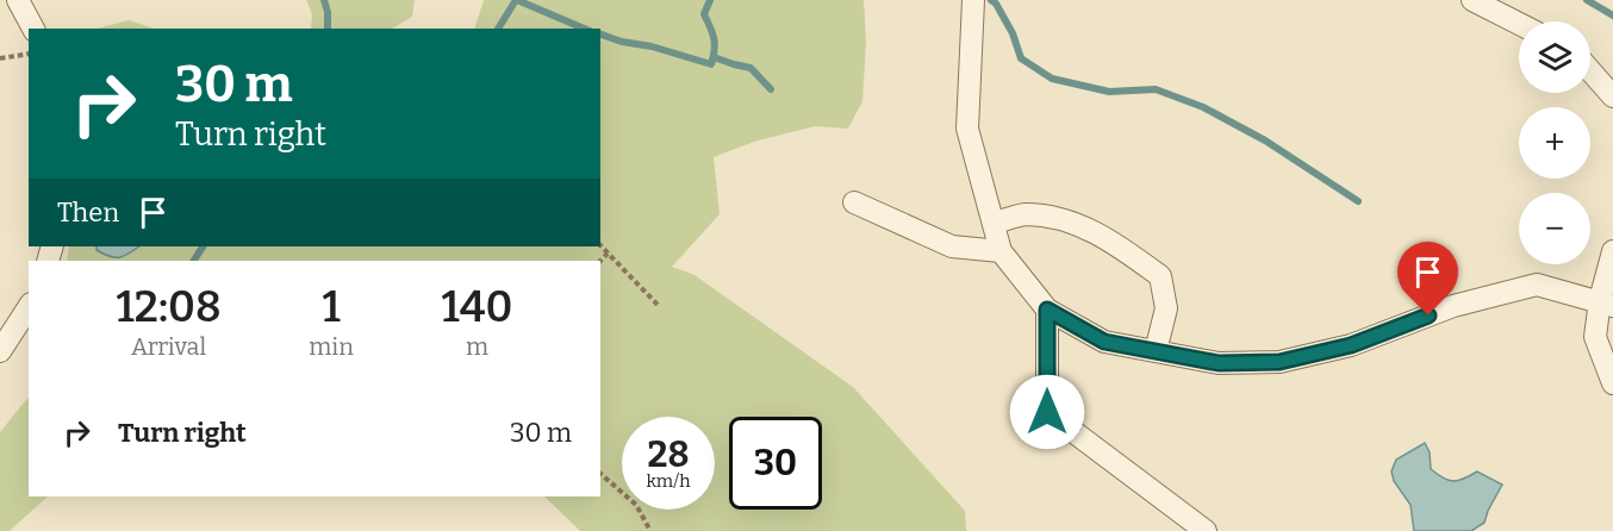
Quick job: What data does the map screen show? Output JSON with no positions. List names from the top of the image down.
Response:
{
  "page": {
    "map_buttons": ["+", "−"],
    "turn": ["30 m", "Turn right"],
    "then": "Then",
    "eta": [
      "12:08",
      "Arrival",
      "1",
      "min",
      "140",
      "m"
    ],
    "list": [
      {
        "name": "Turn right",
        "value": "30 m"
      }
    ],
    "speed": "28 km/h",
    "limit": "30"
  }
}
